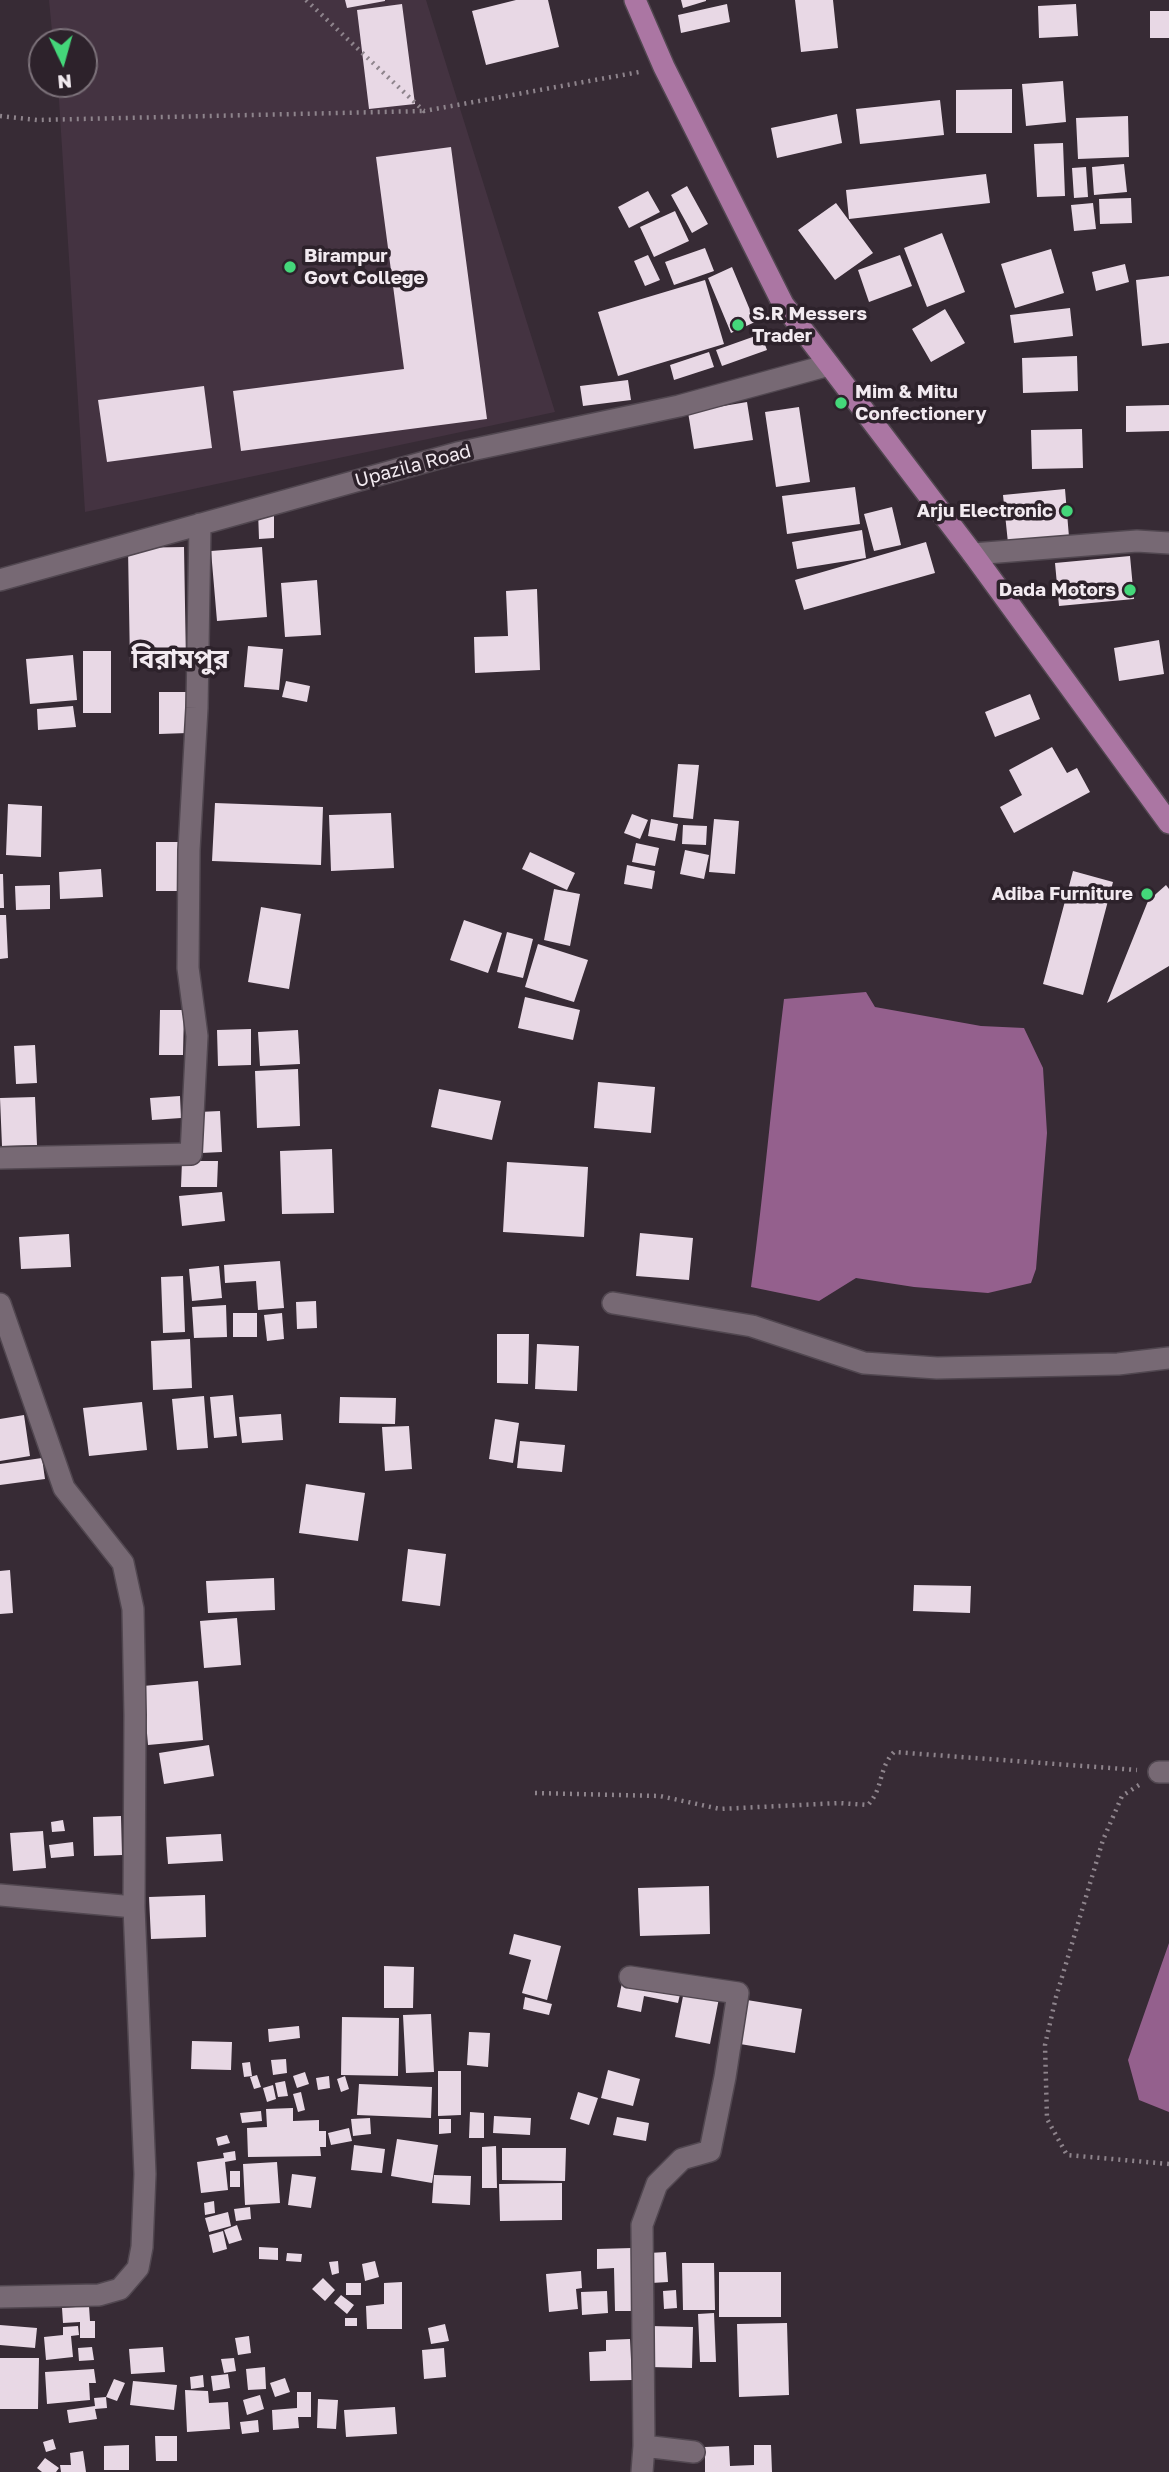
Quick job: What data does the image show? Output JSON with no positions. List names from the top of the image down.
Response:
{
  "streets": {
    "street": ["Upazila Road"]
  },
  "districts": ["বিরামপুর"],
  "places": [
    "Birampur Govt College",
    "S.R Messers Trader",
    "Mim & Mitu Confectionery",
    "Arju Electronic",
    "Dada Motors",
    "Adiba Furniture"
  ],
  "north": "bottom"
}
